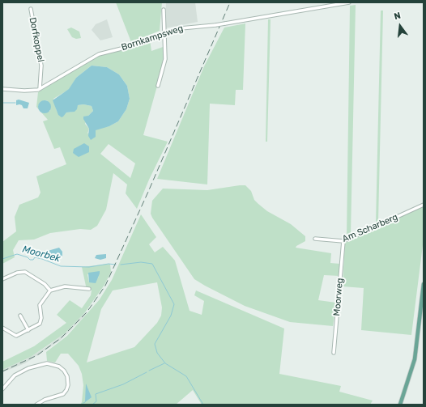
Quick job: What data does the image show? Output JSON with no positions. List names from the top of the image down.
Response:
{
  "streets": {
    "street": [
      "Bornkampsweg",
      "Dorfkoppel",
      "Am Scharberg",
      "Moorweg"
    ]
  },
  "crossings": [
    ["Bornkampsweg", "Dorfkoppel"],
    ["Am Scharberg", "Moorweg"]
  ],
  "water": ["Moorbek"],
  "north": "top"
}
